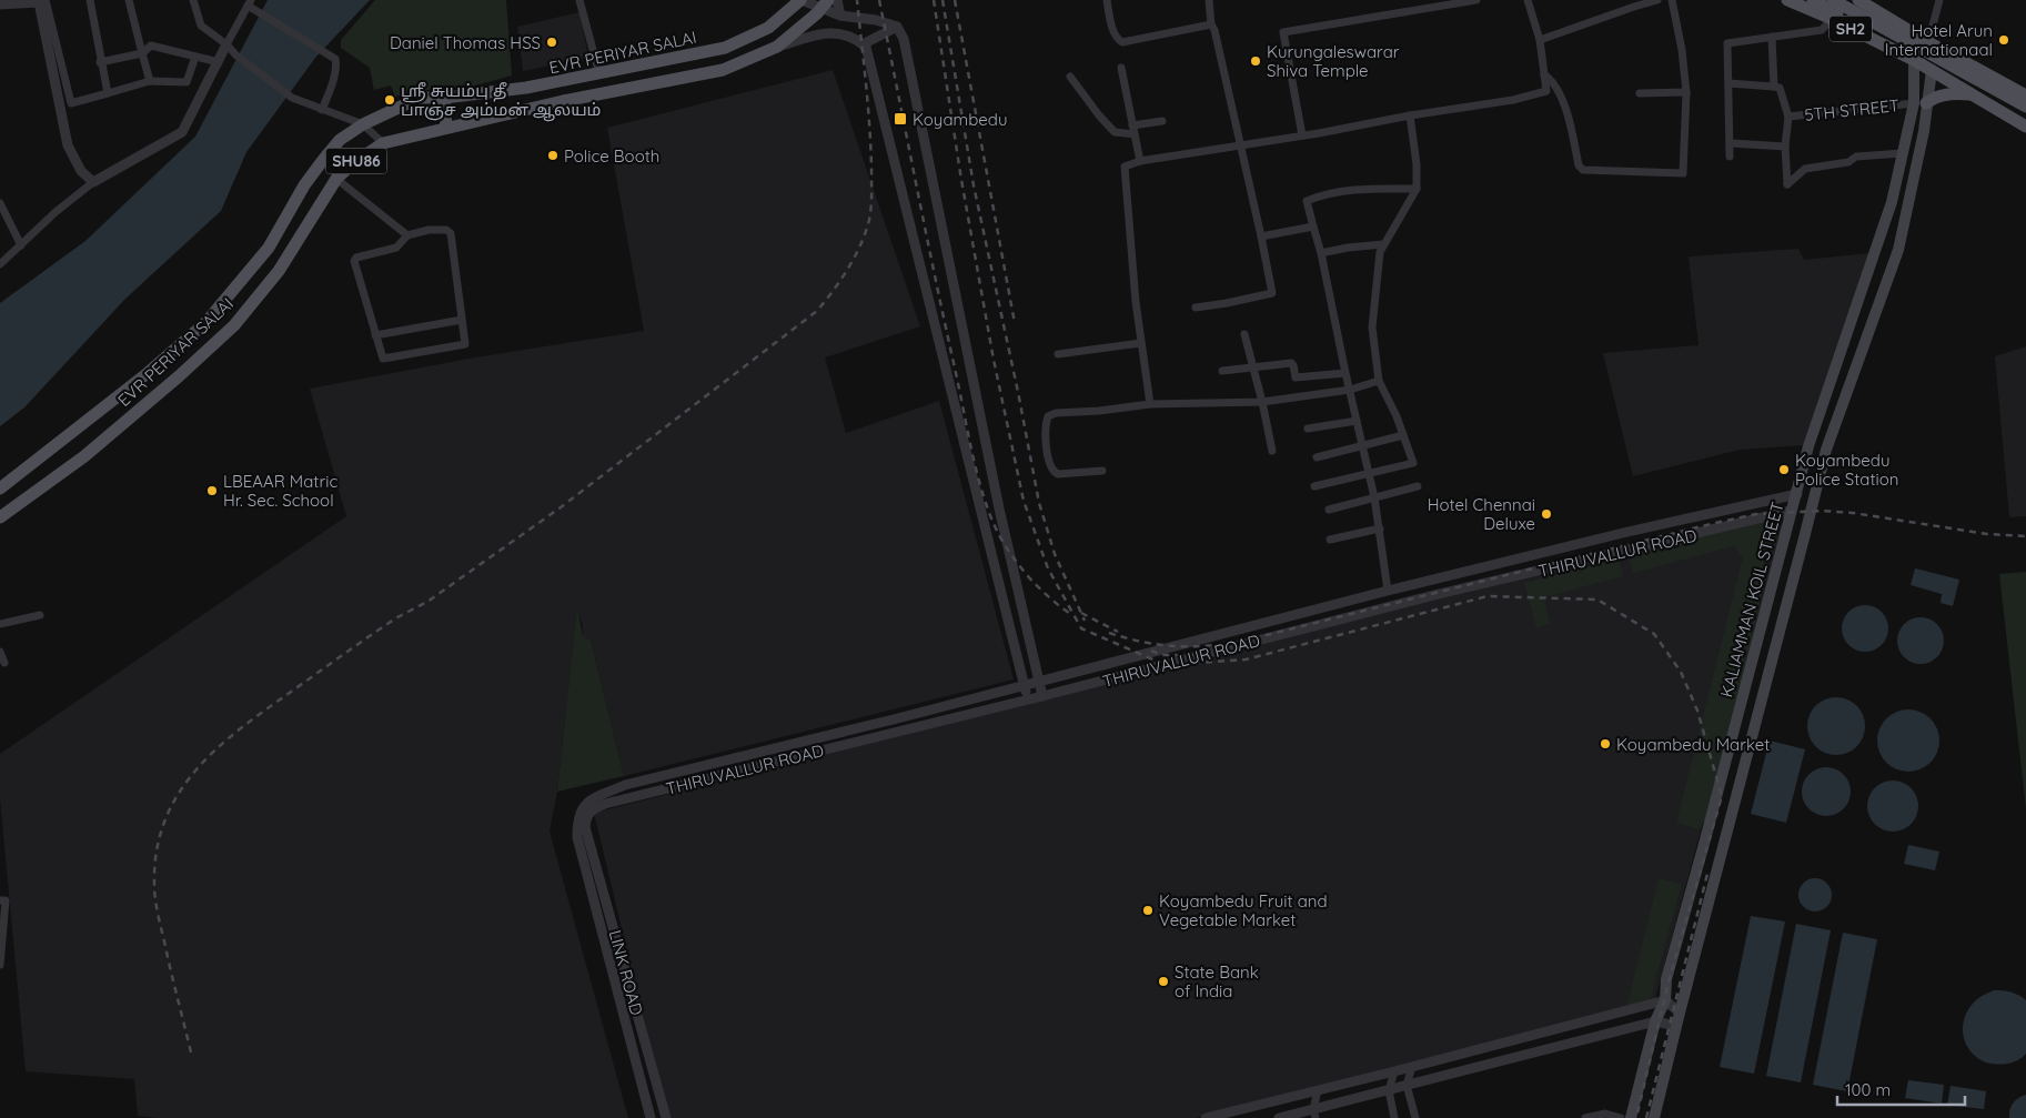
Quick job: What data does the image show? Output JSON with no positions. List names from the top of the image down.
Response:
{
  "streets": {
    "main road": [
      "SH2",
      "EVR PERIYAR SALAI",
      "SHU86",
      "KALIAMMAN KOIL STREET"
    ],
    "street": ["5TH STREET", "THIRUVALLUR ROAD", "LINK ROAD"]
  },
  "crossings": [
    ["SH2", "KALIAMMAN KOIL STREET"],
    ["5TH STREET", "KALIAMMAN KOIL STREET"],
    ["THIRUVALLUR ROAD", "KALIAMMAN KOIL STREET"],
    ["THIRUVALLUR ROAD", "LINK ROAD"]
  ],
  "places": {
    "other": [
      "Hotel Arun Internationaal",
      "Daniel Thomas HSS",
      "Kurungaleswarar Shiva Temple",
      "ஶ்ரீ சுயம்பு தீ பாஞ்ச அம்மன் ஆலயம்",
      "Police Booth",
      "Koyambedu Police Station",
      "LBEAAR Matric Hr. Sec. School",
      "Hotel Chennai Deluxe",
      "Koyambedu Market",
      "Koyambedu Fruit and Vegetable Market",
      "State Bank of India"
    ],
    "transit": ["Koyambedu"]
  },
  "scale_bar": "100 m"
}
